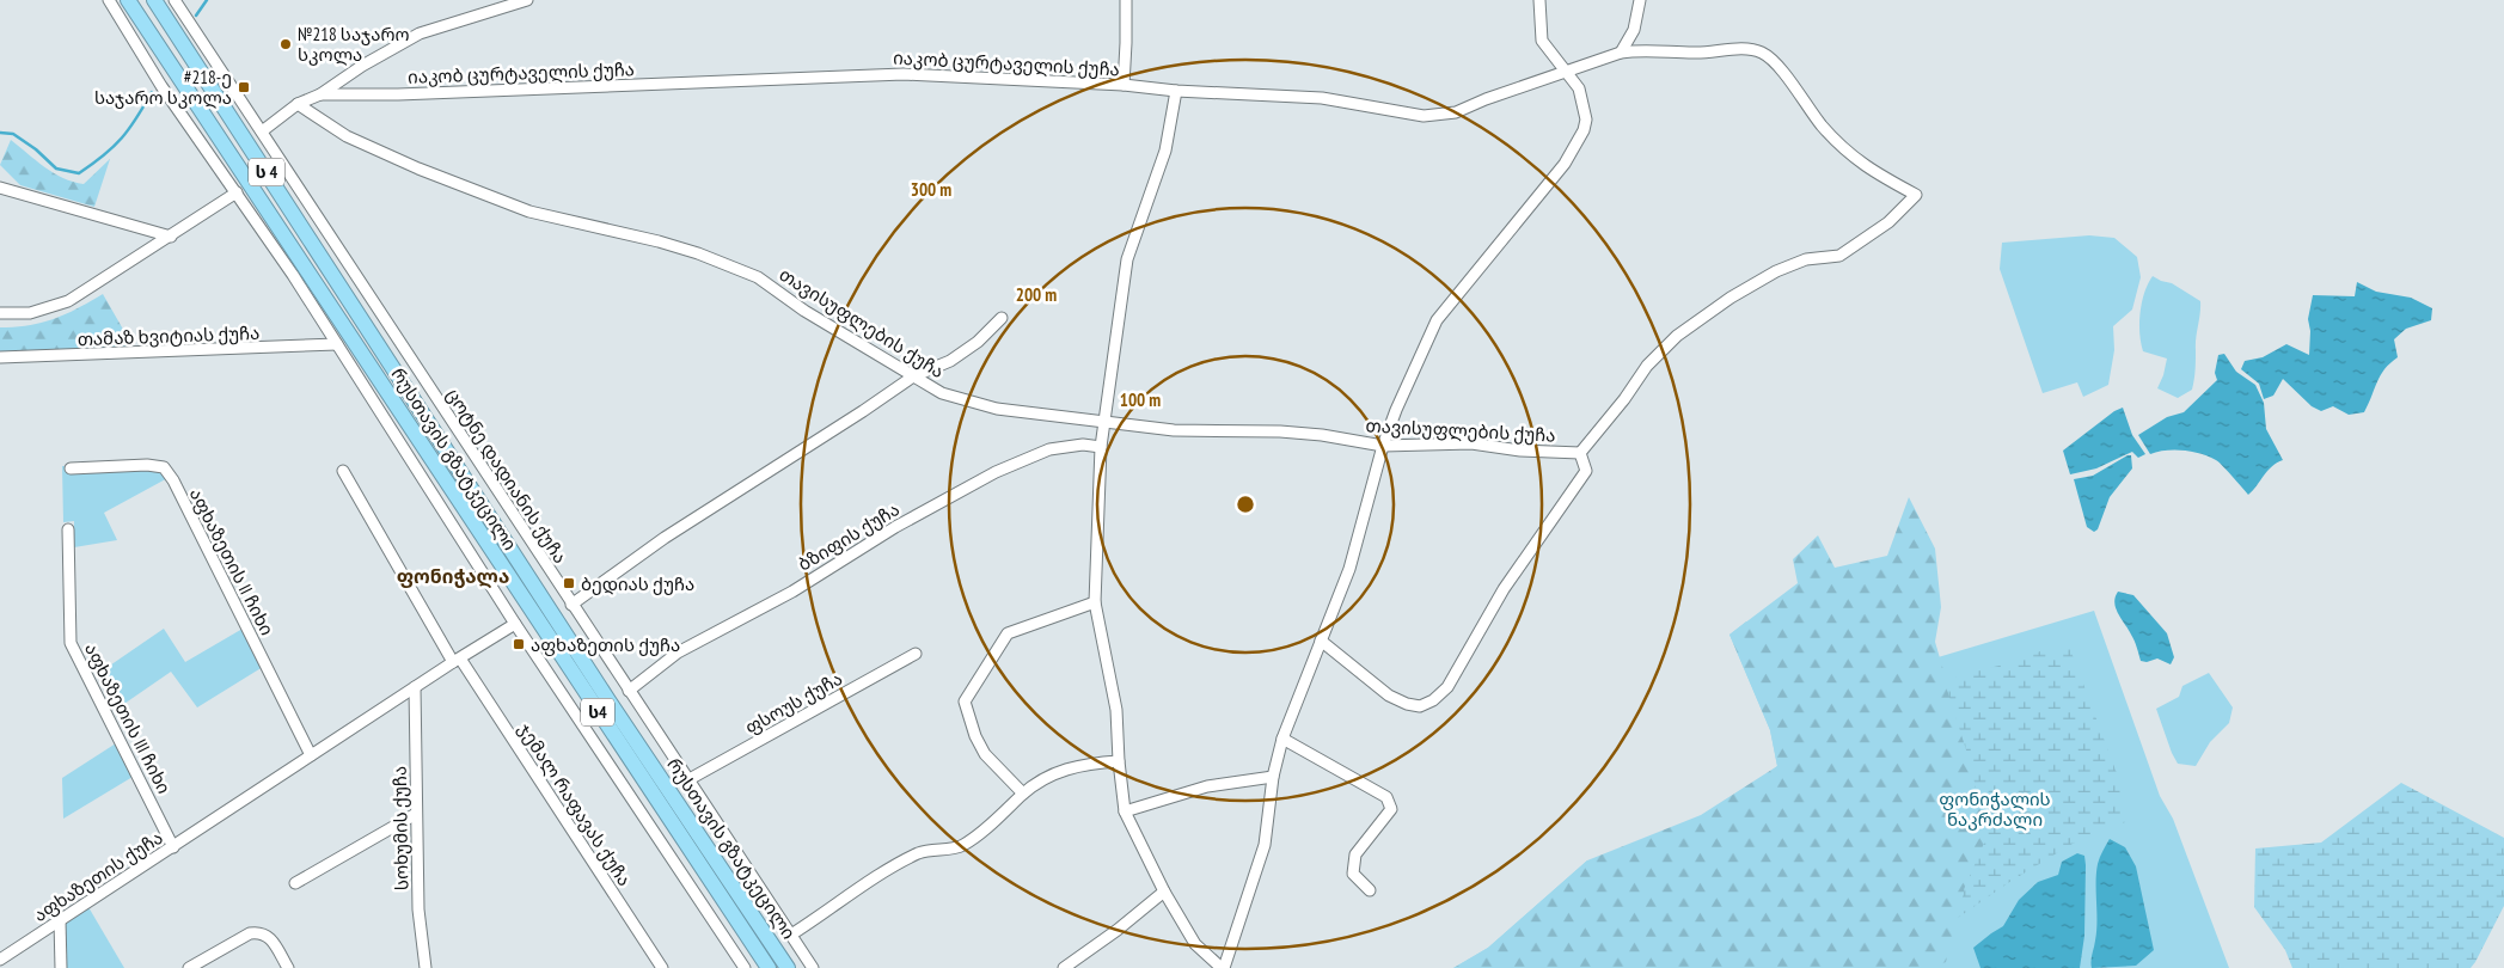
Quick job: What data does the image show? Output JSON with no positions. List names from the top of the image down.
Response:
{
  "streets": {
    "highway": ["ს 4", "რუსთავის გზატკეცილი", "ს4"],
    "street": [
      "იაკობ ცურტაველის ქუჩა",
      "თავისუფლების ქუჩა",
      "თამაზ ხვიტიას ქუჩა",
      "ცოტნე დადიანის ქუჩა",
      "ბზიფის ქუჩა",
      "აფხაზეთის II ჩიხი",
      "ფსოუს ქუჩა",
      "აფხაზეთის III ჩიხი",
      "ჯემალ რაფავას ქუჩა",
      "სოხუმის ქუჩა",
      "აფხაზეთის ქუჩა"
    ]
  },
  "crossings": [
    ["იაკობ ცურტაველის ქუჩა", "თავისუფლების ქუჩა"],
    ["ცოტნე დადიანის ქუჩა", "ბზიფის ქუჩა"],
    ["ცოტნე დადიანის ქუჩა", "ფსოუს ქუჩა"],
    ["აფხაზეთის II ჩიხი", "აფხაზეთის ქუჩა"],
    ["აფხაზეთის III ჩიხი", "აფხაზეთის ქუჩა"],
    ["ჯემალ რაფავას ქუჩა", "აფხაზეთის ქუჩა"],
    ["სოხუმის ქუჩა", "აფხაზეთის ქუჩა"]
  ],
  "districts": ["ფონიჭალა"],
  "parks": ["ფონიჭალის ნაკრძალი"],
  "places": {
    "other": ["№218 საჯარო სკოლა"],
    "transit": ["#218-ე საჯარო სკოლა", "ბედიას ქუჩა", "აფხაზეთის ქუჩა"]
  },
  "rings": ["300 m", "200 m", "100 m"]
}
